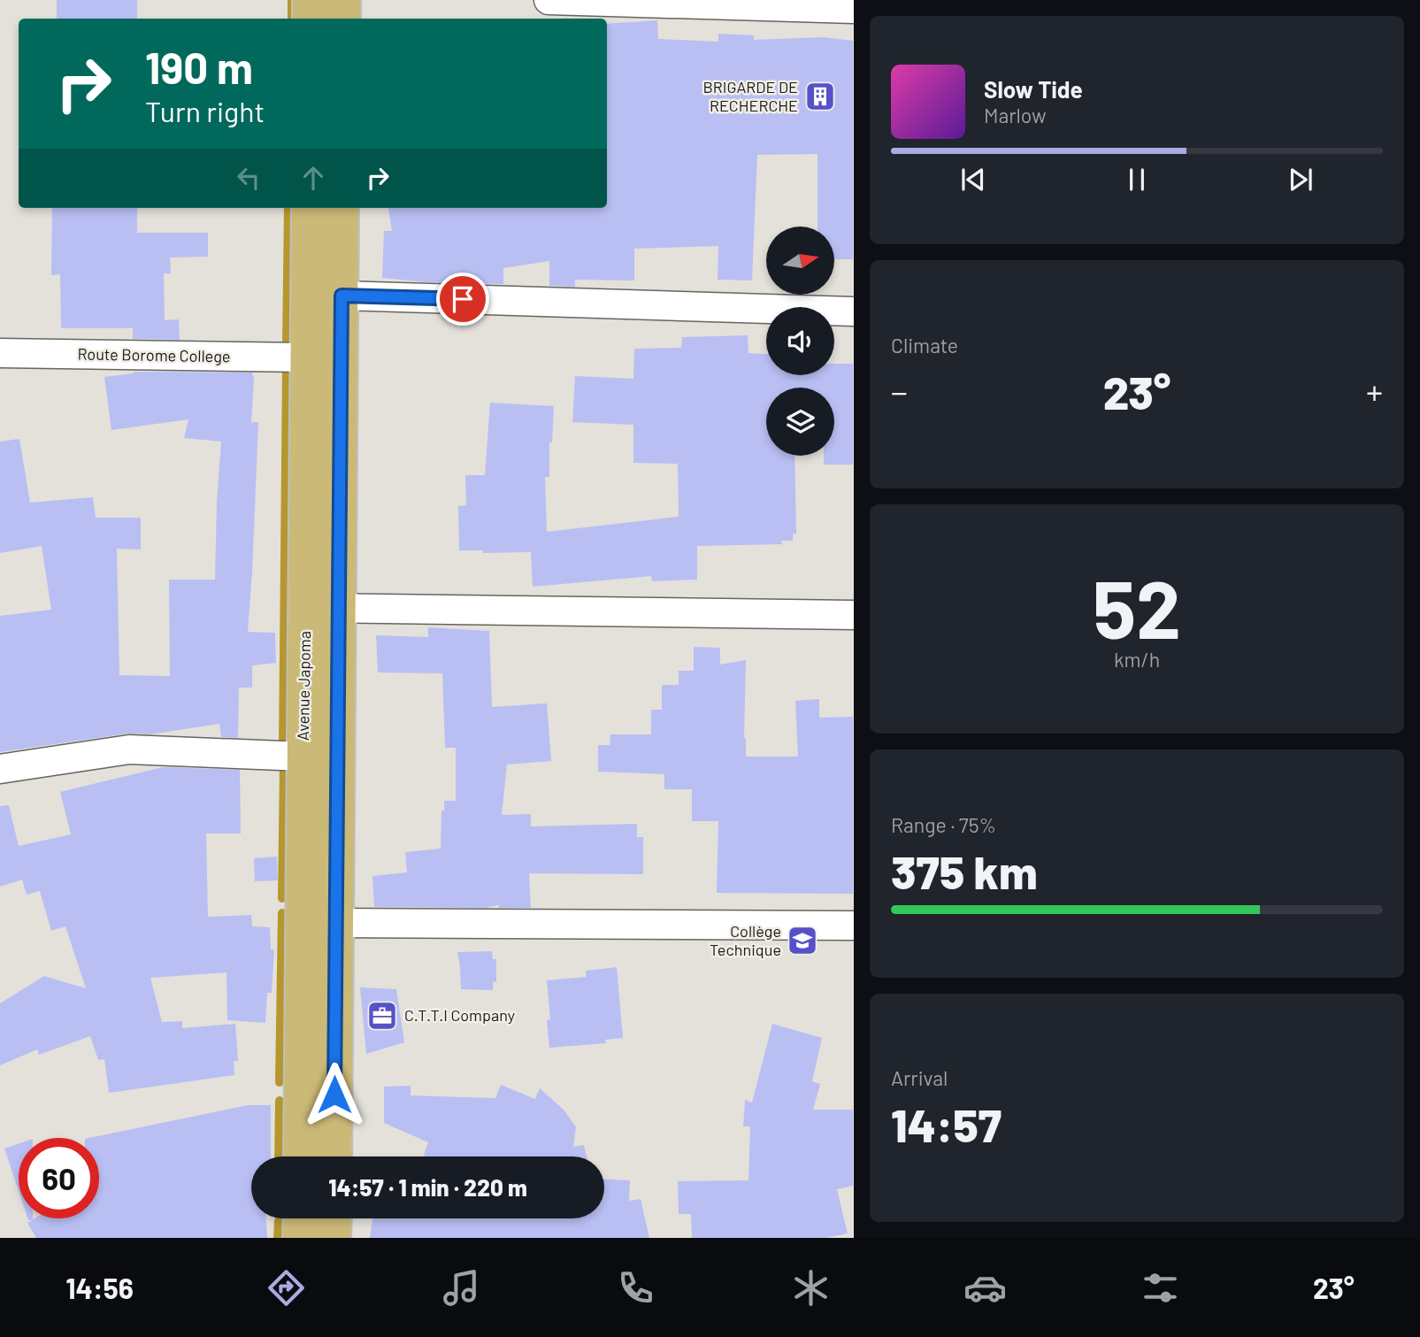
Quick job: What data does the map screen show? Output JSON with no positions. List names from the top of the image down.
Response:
{
  "streets": {
    "main road": ["Avenue Japoma"],
    "street": ["Route Borome College"]
  },
  "crossings": [
    ["Route Borome College", "Avenue Japoma"]
  ],
  "places": {
    "building": ["BRIGARDE DE RECHERCHE"],
    "school or university": ["Collège Technique"],
    "office": ["C.T.T.I Company"]
  },
  "north": "right",
  "page": {
    "turn": ["190 m", "Turn right"],
    "song": ["Slow Tide", "Marlow"],
    "tile": [
      "Climate",
      ["52", "km/h"],
      ["Range · 75%", "375 km"],
      ["Arrival", "14:57"]
    ],
    "heat": ["−", "23°", "+"],
    "limit": "60",
    "trip": "14:57 · 1 min · 220 m",
    "tabs": ["14:56", "23°"]
  }
}
